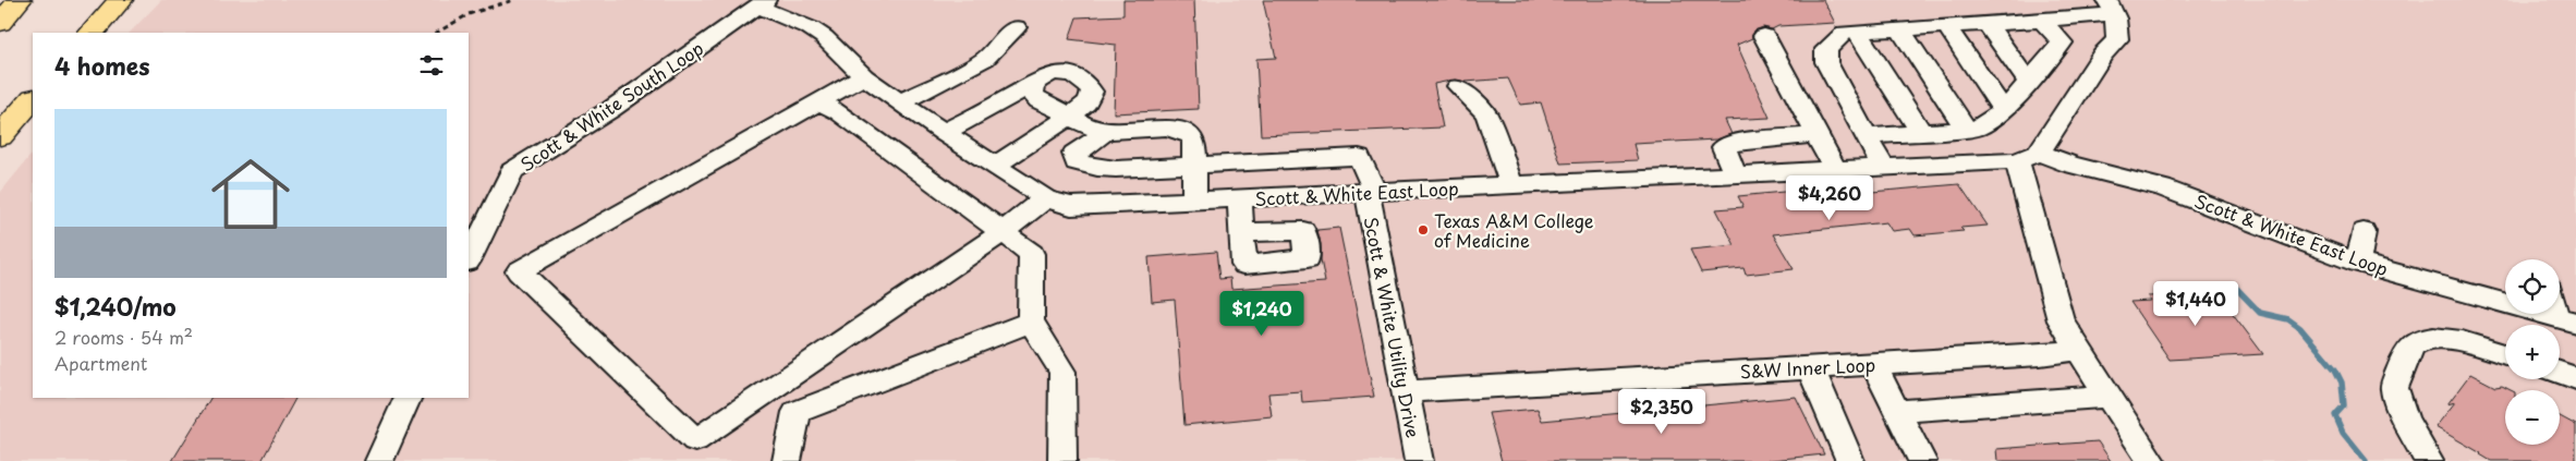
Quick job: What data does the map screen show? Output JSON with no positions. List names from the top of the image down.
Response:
{
  "streets": {
    "lane": [
      "Scott & White South Loop",
      "Scott & White East Loop",
      "Scott & White Utility Drive",
      "S&W Inner Loop"
    ]
  },
  "crossings": [
    ["Scott & White South Loop", "Scott & White East Loop"],
    ["Scott & White East Loop", "Scott & White Utility Drive"],
    ["Scott & White Utility Drive", "S&W Inner Loop"]
  ],
  "places": ["Texas A&M College of Medicine"],
  "page": {
    "heading": "4 homes",
    "list": [
      {
        "name": "$1,240/mo",
        "note": "2 rooms · 54 m² · Apartment"
      }
    ],
    "price": [
      "$4,260",
      "$1,440",
      "$1,240",
      "$2,350"
    ],
    "map_buttons": ["+", "−"]
  }
}
